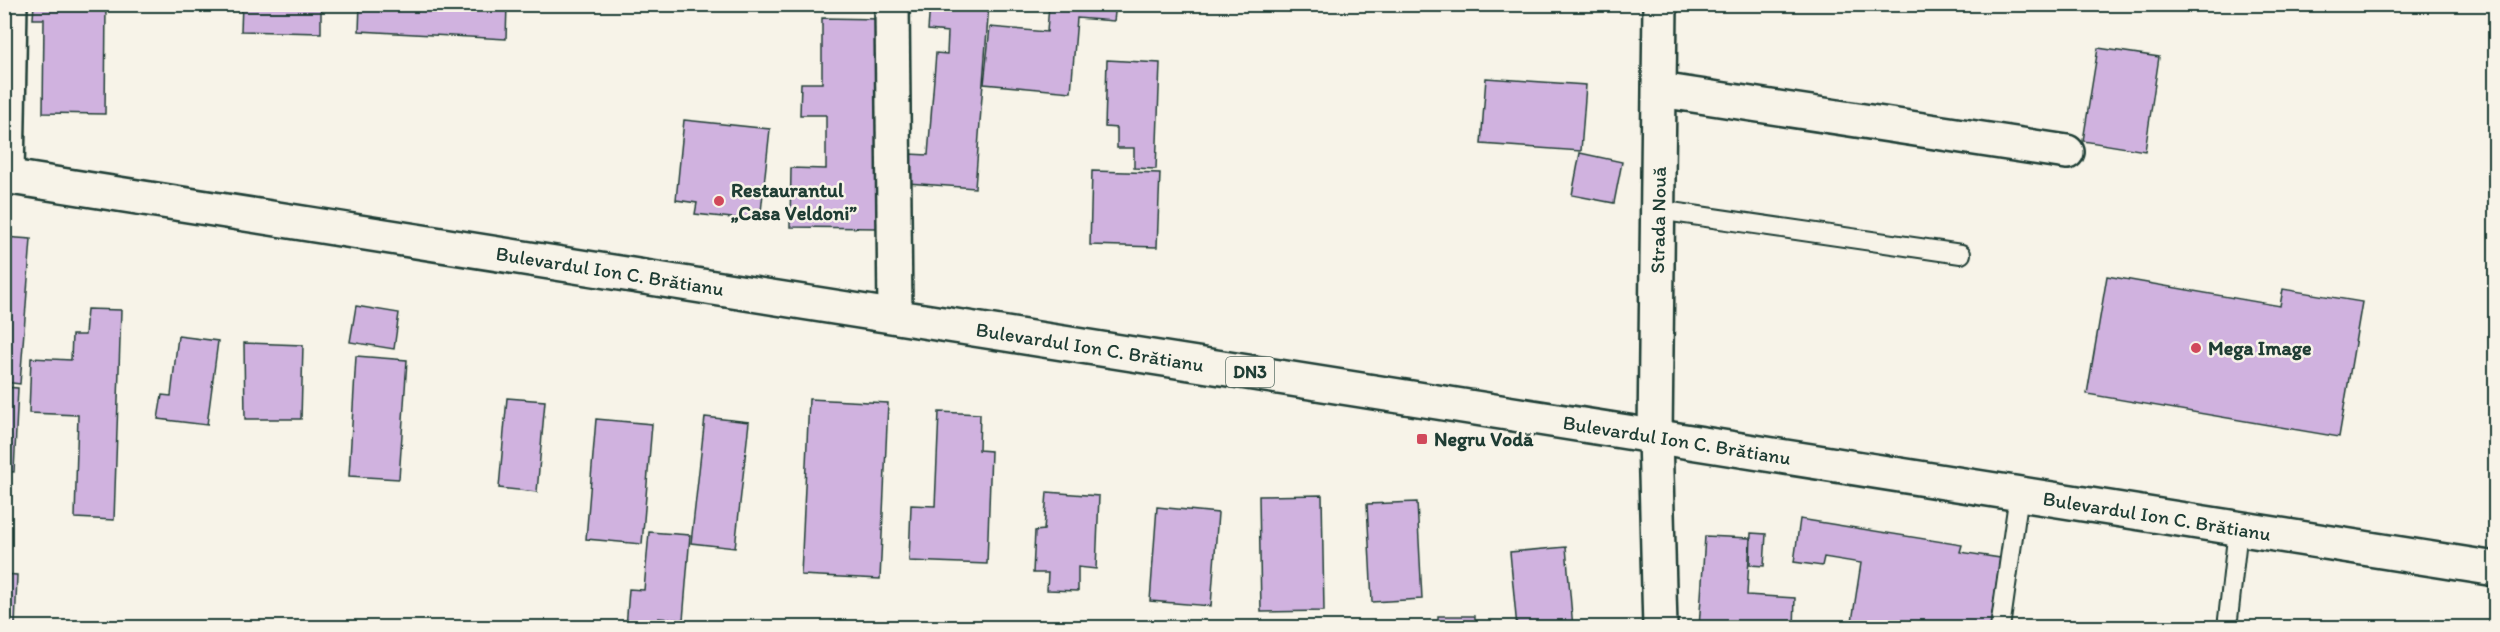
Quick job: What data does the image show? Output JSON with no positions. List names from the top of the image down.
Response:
{
  "streets": {
    "main road": ["Strada Nouă", "Bulevardul Ion C. Brătianu", "DN3"]
  },
  "crossings": [
    ["Strada Nouă", "Bulevardul Ion C. Brătianu"]
  ],
  "places": {
    "other": ["Restaurantul „Casa Veldoni”", "Mega Image"],
    "transit": ["Negru Vodă"]
  }
}
